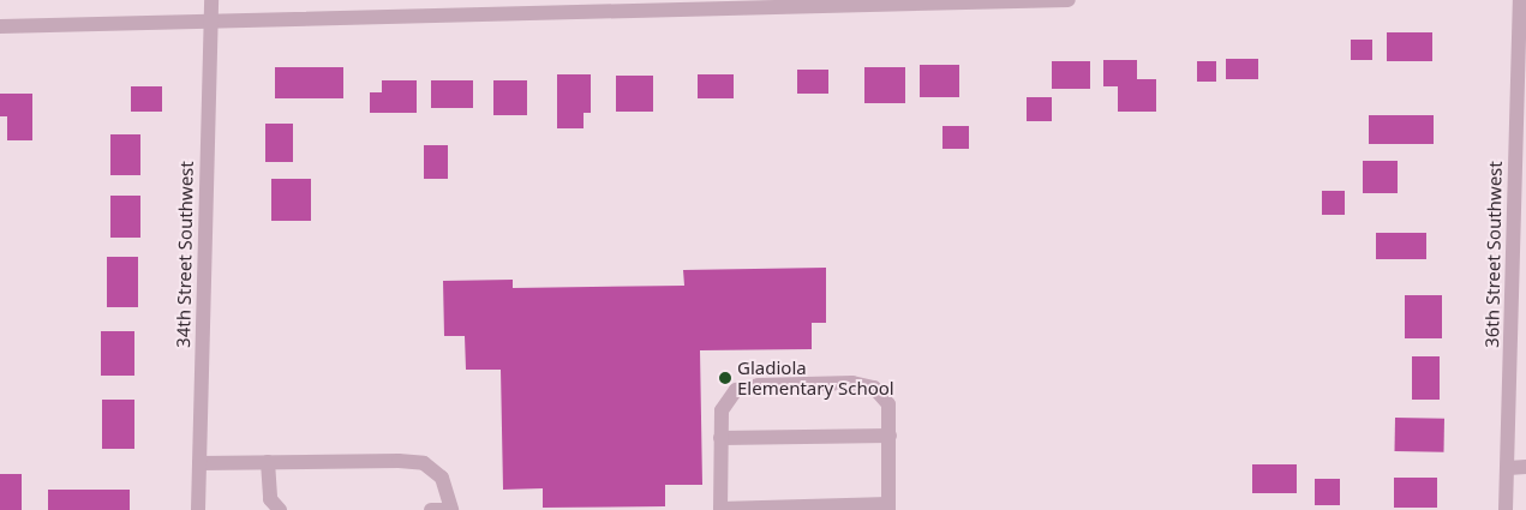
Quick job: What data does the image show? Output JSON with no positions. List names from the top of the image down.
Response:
{
  "streets": {
    "street": ["34th Street Southwest", "36th Street Southwest"]
  },
  "places": ["Gladiola Elementary School"]
}
